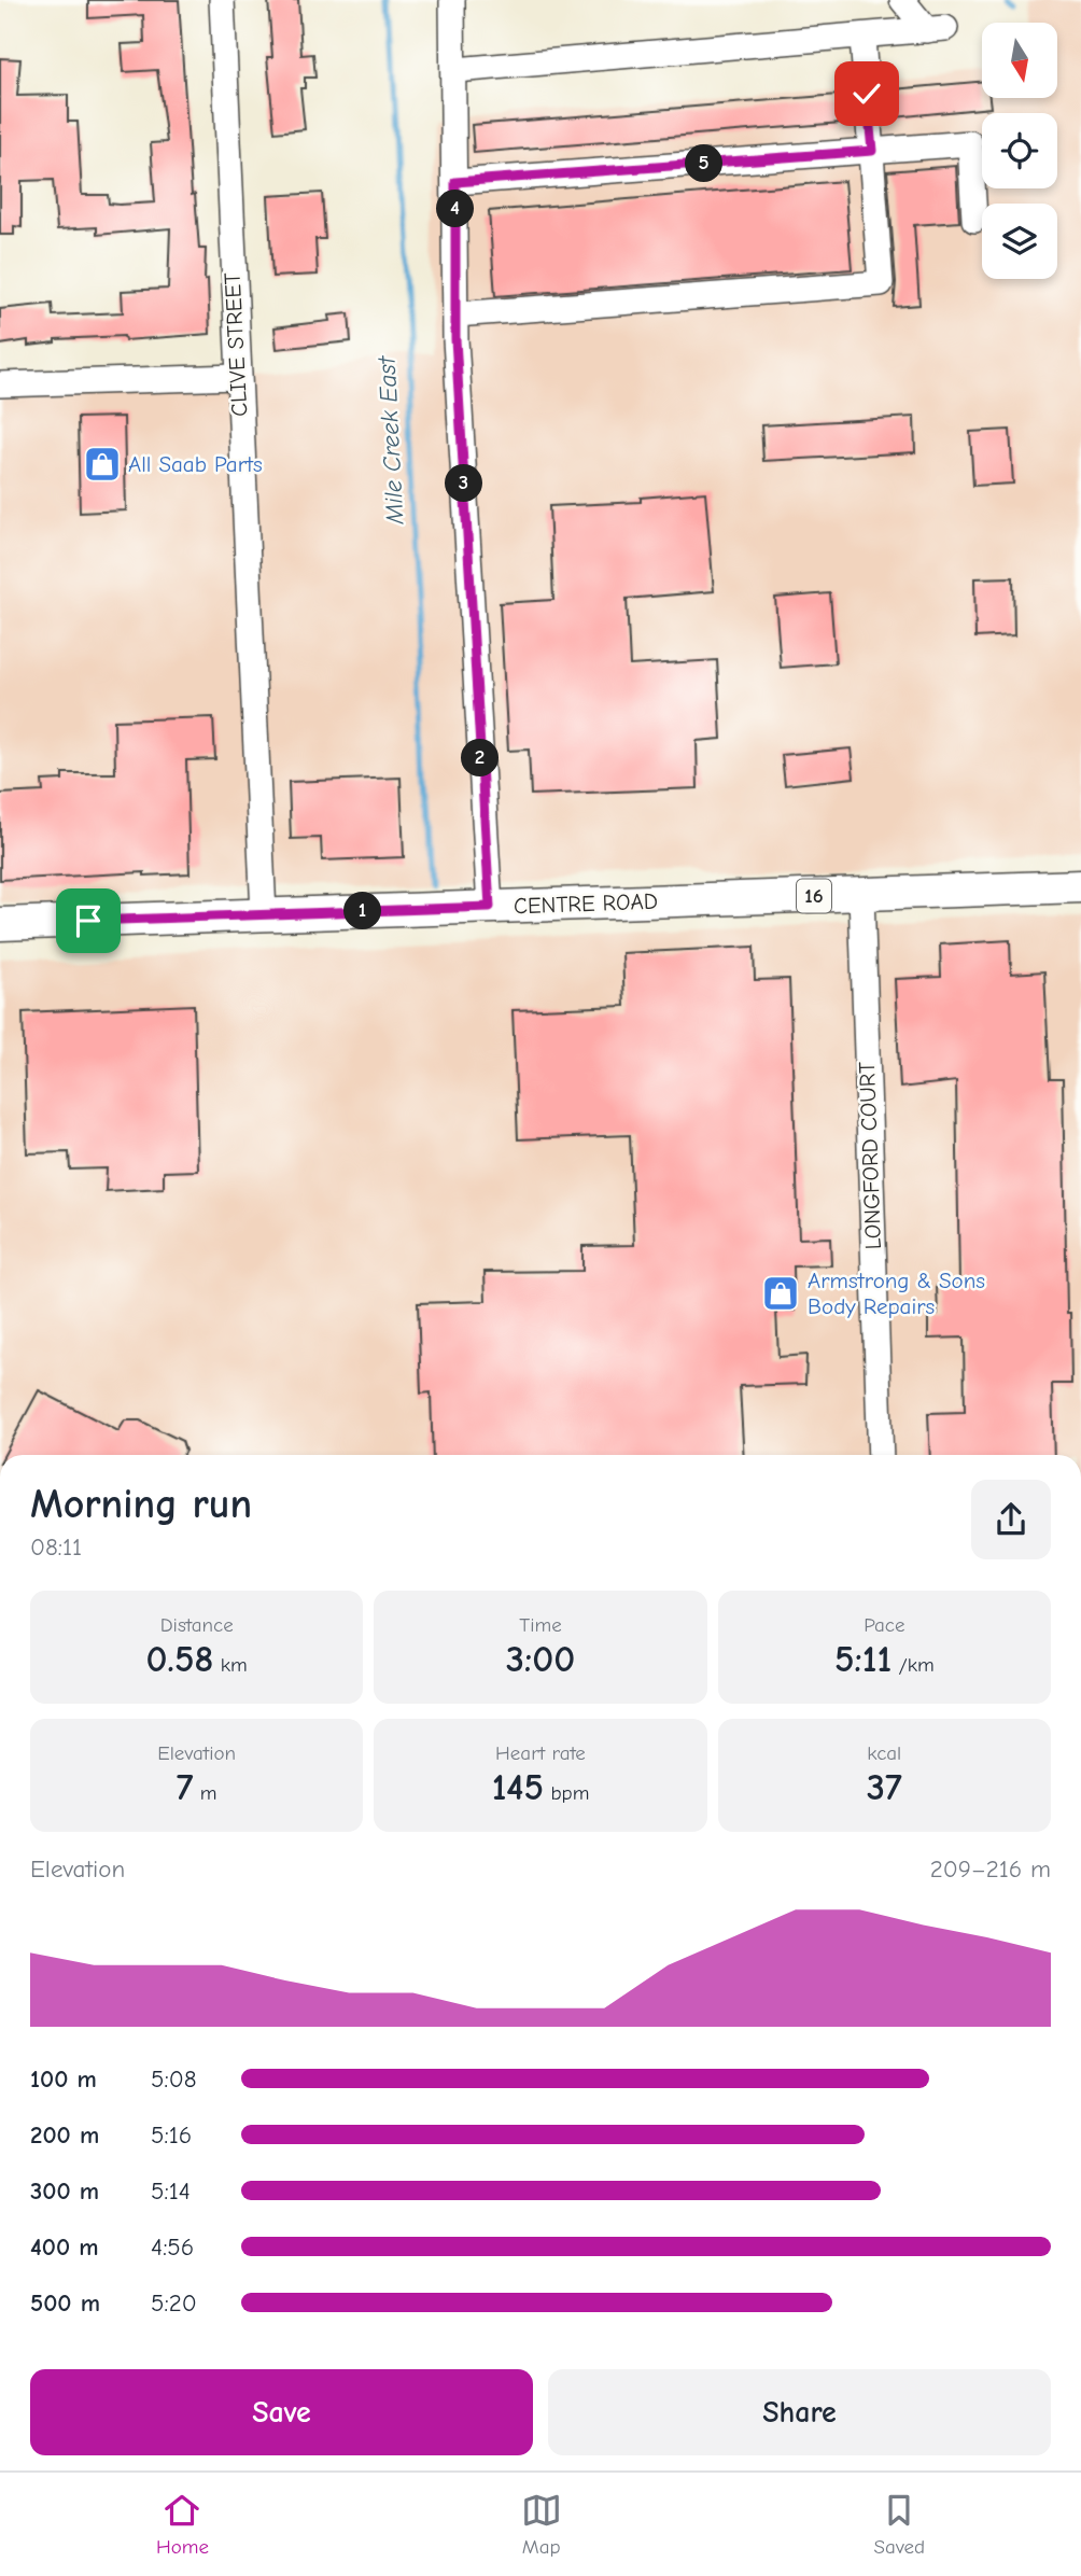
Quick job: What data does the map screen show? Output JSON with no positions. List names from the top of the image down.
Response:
{
  "streets": {
    "main road": ["16", "CENTRE ROAD"],
    "street": ["CLIVE STREET", "LONGFORD COURT"]
  },
  "crossings": [
    ["CLIVE STREET", "CENTRE ROAD"],
    ["CENTRE ROAD", "LONGFORD COURT"]
  ],
  "water": ["Mile Creek East"],
  "places": {
    "shop": ["All Saab Parts", "Armstrong & Sons Body Repairs"]
  },
  "north": "bottom",
  "page": {
    "pins": [
      "5",
      "4",
      "3",
      "2",
      "1"
    ],
    "heading": ["Morning run", "08:11"],
    "stats": [
      ["Distance", "0.58 km"],
      ["Time", "3:00"],
      ["Pace", "5:11 /km"],
      ["Elevation", "7 m"],
      ["Heart rate", "145 bpm"],
      ["kcal", "37"]
    ],
    "chart": ["Elevation", "209–216 m"],
    "list": [
      {
        "name": "100 m",
        "note": "5:08"
      },
      {
        "name": "200 m",
        "note": "5:16"
      },
      {
        "name": "300 m",
        "note": "5:14"
      },
      {
        "name": "400 m",
        "note": "4:56"
      },
      {
        "name": "500 m",
        "note": "5:20"
      }
    ],
    "buttons": ["Save", "Share"],
    "tabs": ["Home", "Map", "Saved"]
  }
}
